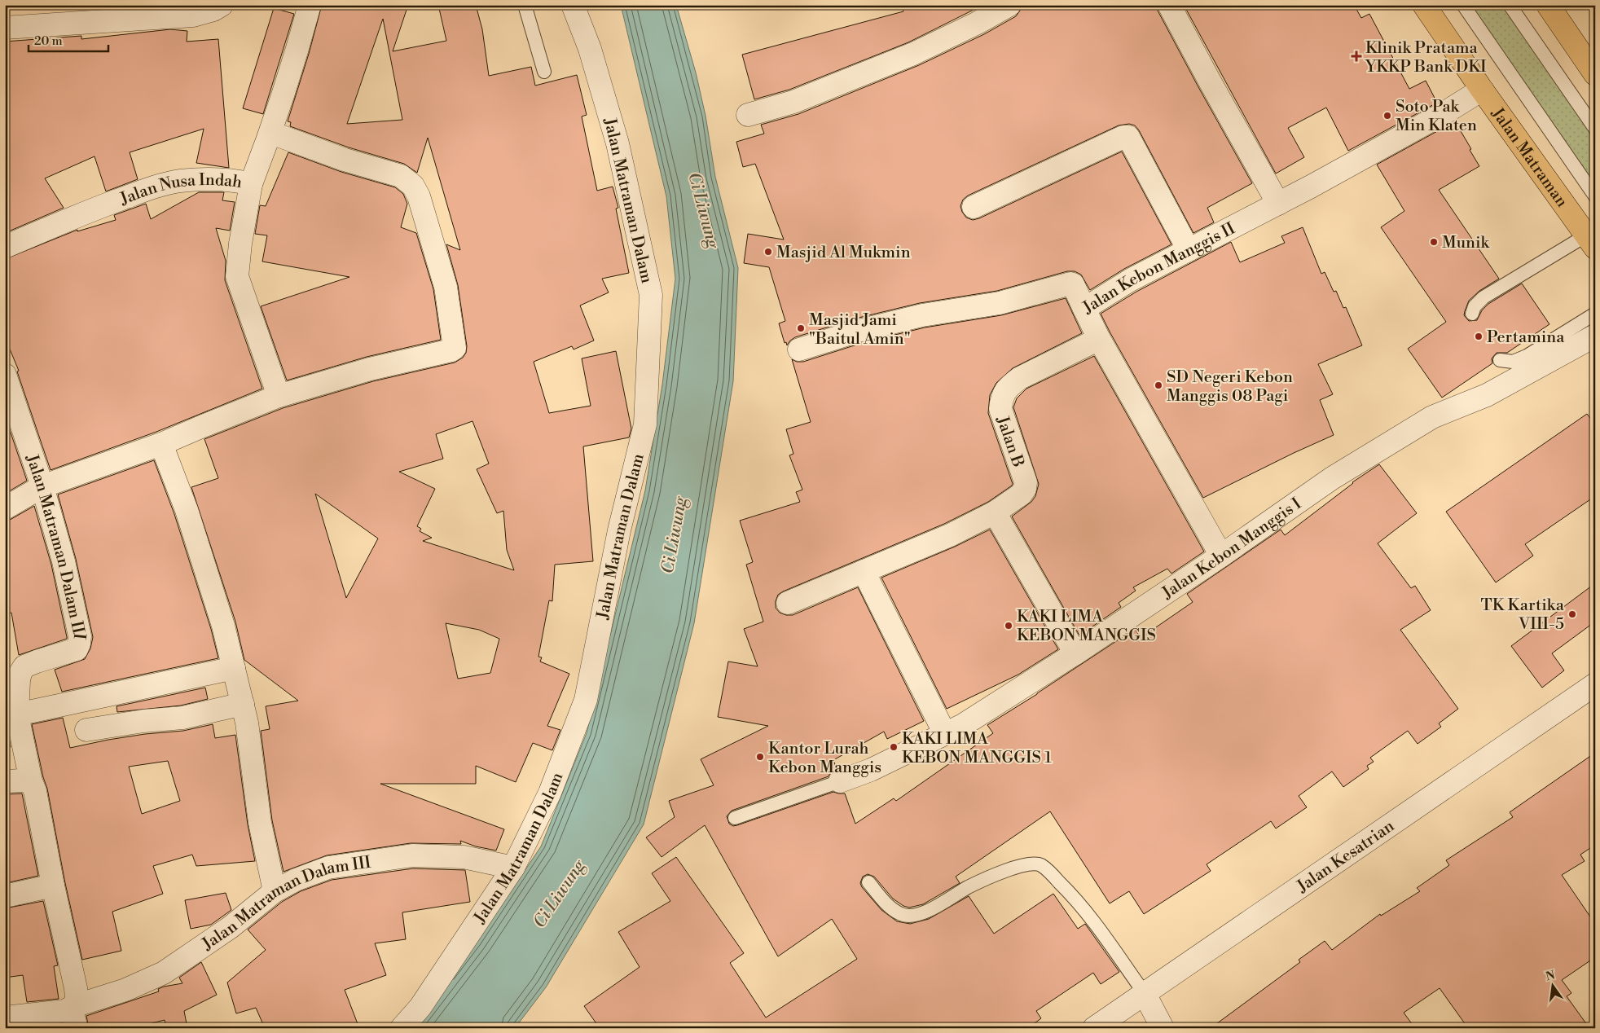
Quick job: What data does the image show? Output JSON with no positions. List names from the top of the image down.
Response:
{
  "streets": {
    "main road": ["Jalan Matraman"],
    "street": [
      "Jalan Nusa Indah",
      "Jalan Matraman Dalam",
      "Jalan Kebon Manggis II",
      "Jalan B",
      "Jalan Matraman Dalam III",
      "Jalan Kebon Manggis I",
      "Jalan Kesatrian"
    ]
  },
  "crossings": [
    ["Jalan Matraman", "Jalan Kebon Manggis II"],
    ["Jalan Matraman Dalam", "Jalan Matraman Dalam III"],
    ["Jalan Kebon Manggis II", "Jalan B"],
    ["Jalan Kebon Manggis II", "Jalan Kebon Manggis I"]
  ],
  "water": ["Ci Liwung"],
  "places": {
    "health": ["Klinik Pratama YKKP Bank DKI"],
    "other": [
      "Soto Pak Min Klaten",
      "Munik",
      "Masjid Al Mukmin",
      "Masjid Jami \"Baitul Amin\"",
      "Pertamina",
      "SD Negeri Kebon Manggis 08 Pagi",
      "TK Kartika VIII-5",
      "KAKI LIMA KEBON MANGGIS",
      "KAKI LIMA KEBON MANGGIS 1",
      "Kantor Lurah Kebon Manggis"
    ]
  },
  "scale_bar": "20 m",
  "north": "top"
}
